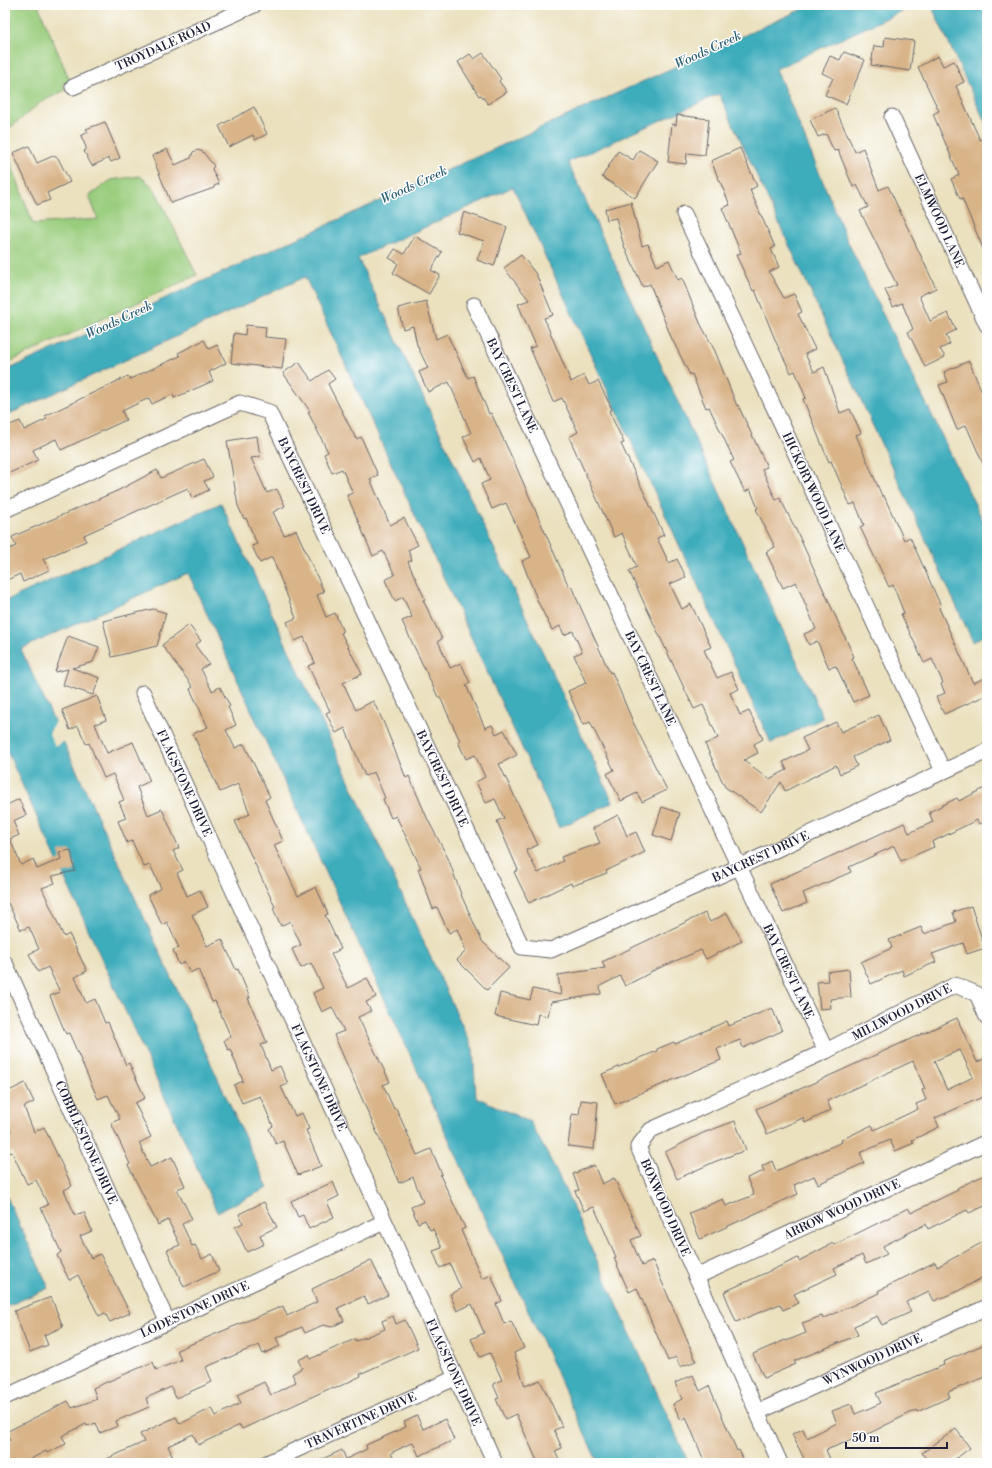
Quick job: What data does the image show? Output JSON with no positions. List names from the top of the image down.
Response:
{
  "streets": {
    "street": [
      "TROYDALE ROAD",
      "ELMWOOD LANE",
      "BAY CREST LANE",
      "BAYCREST DRIVE",
      "HICKORYWOOD LANE",
      "FLAGSTONE DRIVE",
      "MILLWOOD DRIVE",
      "COBBLESTONE DRIVE",
      "BOXWOOD DRIVE",
      "ARROW WOOD DRIVE",
      "LODESTONE DRIVE",
      "WYNWOOD DRIVE",
      "TRAVERTINE DRIVE"
    ]
  },
  "crossings": [
    ["BAY CREST LANE", "BAYCREST DRIVE"],
    ["BAY CREST LANE", "MILLWOOD DRIVE"],
    ["BAY CREST LANE", "BOXWOOD DRIVE"],
    ["BAYCREST DRIVE", "HICKORYWOOD LANE"],
    ["FLAGSTONE DRIVE", "LODESTONE DRIVE"],
    ["FLAGSTONE DRIVE", "TRAVERTINE DRIVE"],
    ["MILLWOOD DRIVE", "BOXWOOD DRIVE"],
    ["COBBLESTONE DRIVE", "LODESTONE DRIVE"],
    ["BOXWOOD DRIVE", "ARROW WOOD DRIVE"],
    ["BOXWOOD DRIVE", "WYNWOOD DRIVE"]
  ],
  "water": ["Woods Creek"],
  "scale_bar": "50 m"
}
